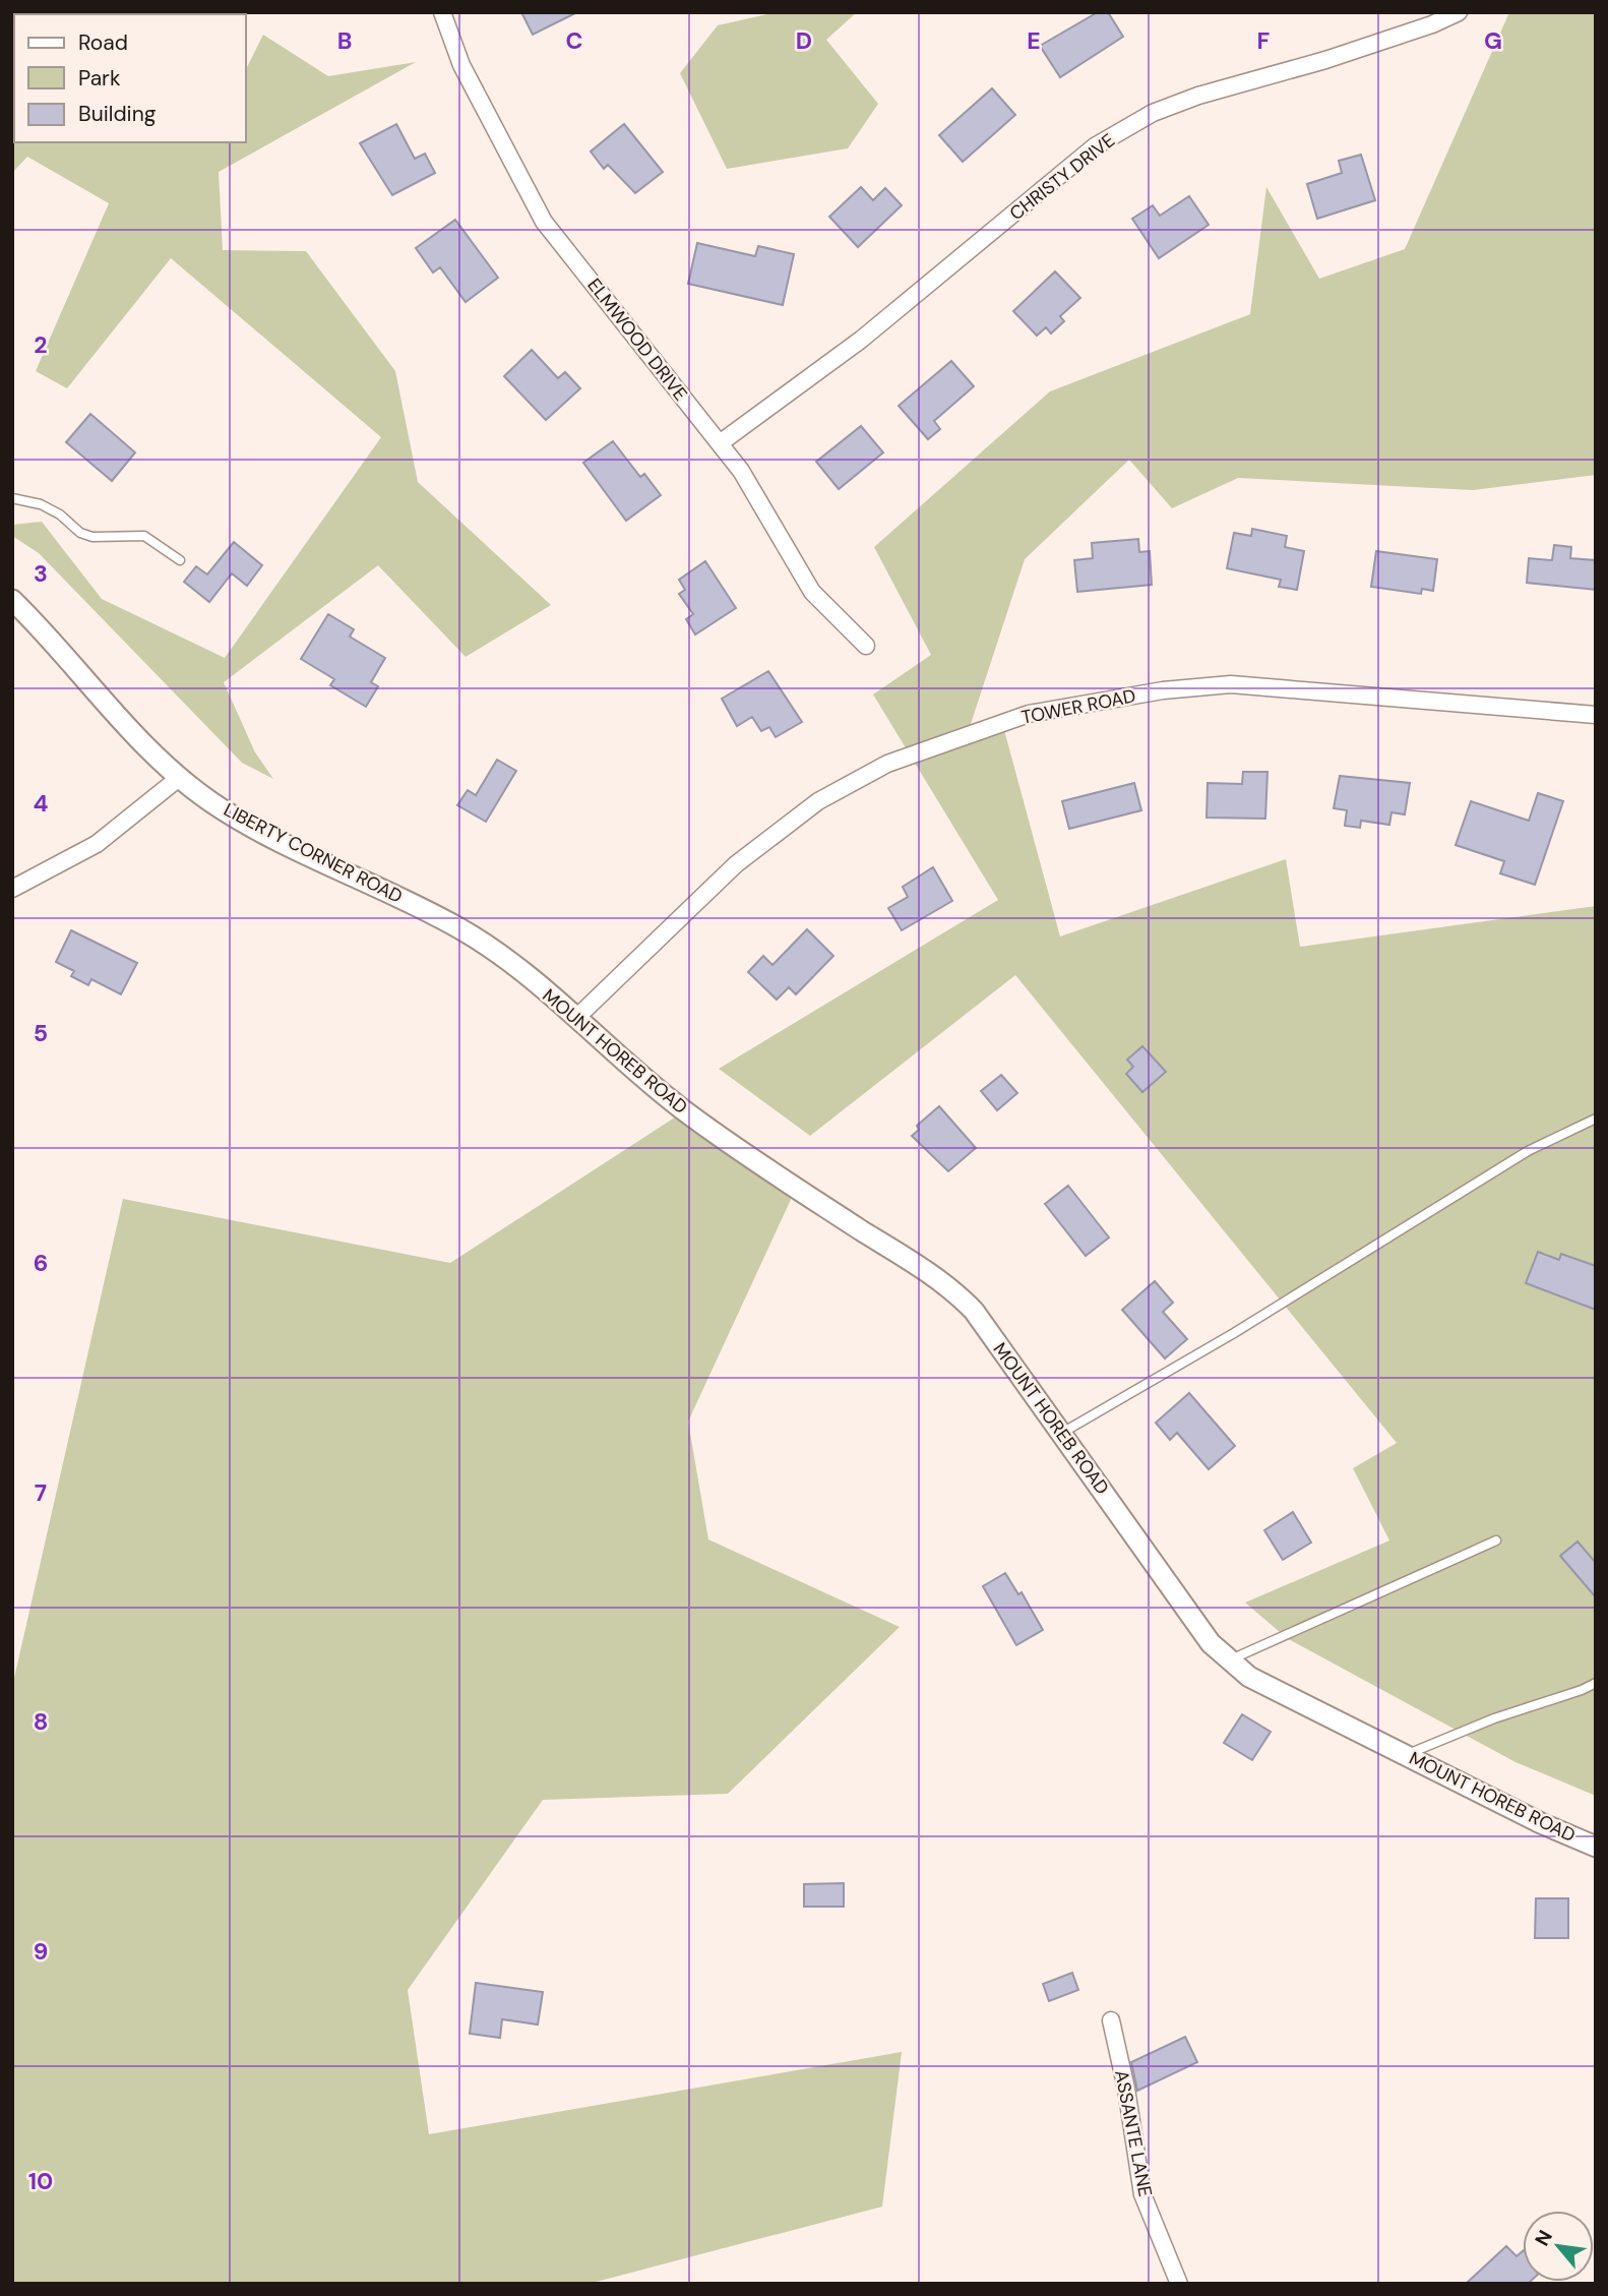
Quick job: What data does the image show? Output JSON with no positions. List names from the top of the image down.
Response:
{
  "streets": {
    "street": [
      "CHRISTY DRIVE",
      "ELMWOOD DRIVE",
      "TOWER ROAD",
      "LIBERTY CORNER ROAD",
      "MOUNT HOREB ROAD",
      "ASSANTE LANE"
    ]
  },
  "crossings": [
    ["CHRISTY DRIVE", "ELMWOOD DRIVE"],
    ["TOWER ROAD", "MOUNT HOREB ROAD"],
    ["LIBERTY CORNER ROAD", "MOUNT HOREB ROAD"]
  ],
  "legend": ["Road", "Park", "Building"],
  "north": "top left",
  "grid": {
    "columns": [
      "B",
      "C",
      "D",
      "E",
      "F",
      "G"
    ],
    "rows": [
      "2",
      "3",
      "4",
      "5",
      "6",
      "7",
      "8",
      "9",
      "10"
    ]
  }
}
